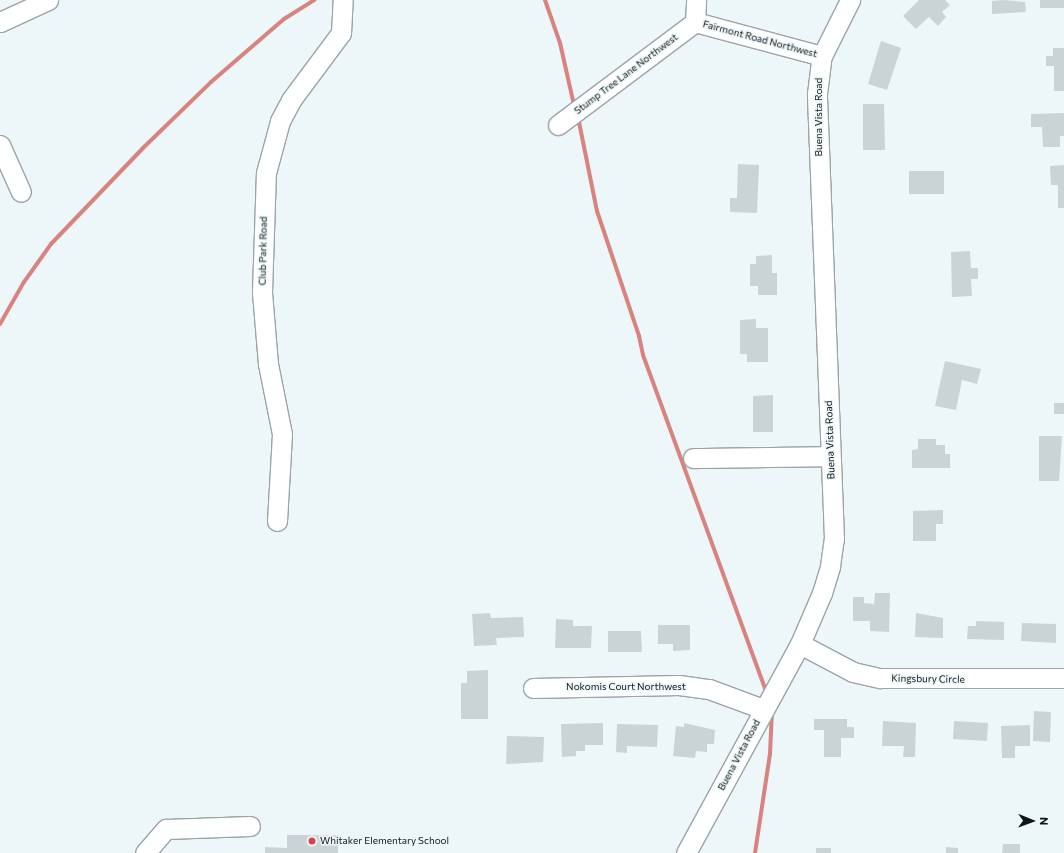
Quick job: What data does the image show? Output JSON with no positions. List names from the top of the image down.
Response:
{
  "streets": {
    "street": [
      "Fairmont Road Northwest",
      "Stump Tree Lane Northwest",
      "Buena Vista Road",
      "Club Park Road",
      "Kingsbury Circle",
      "Nokomis Court Northwest"
    ]
  },
  "crossings": [
    ["Fairmont Road Northwest", "Stump Tree Lane Northwest"],
    ["Fairmont Road Northwest", "Buena Vista Road"],
    ["Buena Vista Road", "Kingsbury Circle"],
    ["Buena Vista Road", "Nokomis Court Northwest"]
  ],
  "places": ["Whitaker Elementary School"],
  "north": "right"
}
